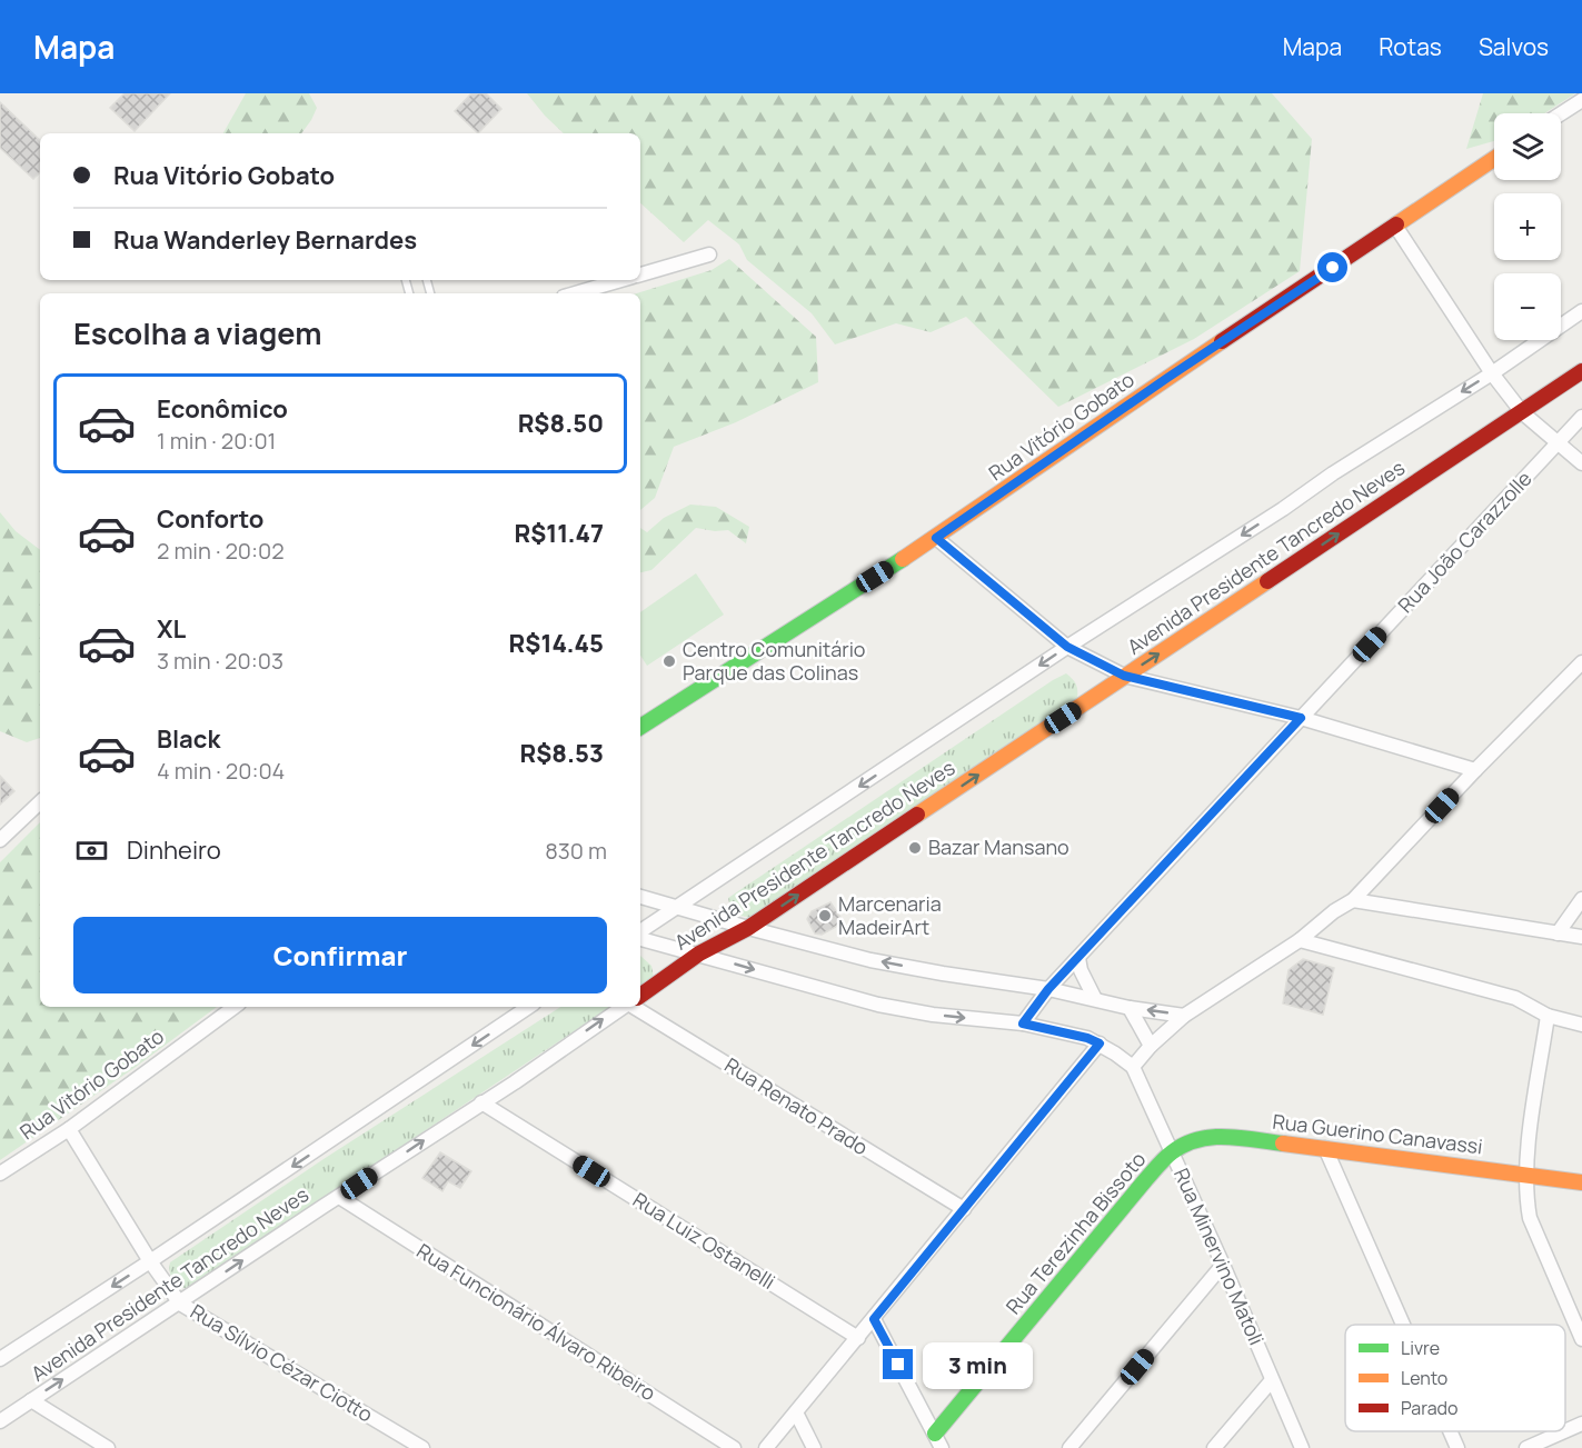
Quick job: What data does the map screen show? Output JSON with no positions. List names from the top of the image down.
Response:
{
  "streets": {
    "street": [
      "Rua Vitório Gobato",
      "Rua João Carazzolle",
      "Avenida Presidente Tancredo Neves",
      "Rua Renato Prado",
      "Rua Guerino Canavassi",
      "Rua Terezinha Bissoto",
      "Rua Luiz Ostanelli",
      "Rua Minervino Matoli",
      "Rua Funcionário Álvaro Ribeiro",
      "Rua Sílvio Cézar Ciotto"
    ]
  },
  "crossings": [
    ["Rua Vitório Gobato", "Rua Sílvio Cézar Ciotto"],
    ["Avenida Presidente Tancredo Neves", "Rua Luiz Ostanelli"],
    ["Avenida Presidente Tancredo Neves", "Rua Funcionário Álvaro Ribeiro"],
    ["Avenida Presidente Tancredo Neves", "Rua Sílvio Cézar Ciotto"],
    ["Rua Guerino Canavassi", "Rua Terezinha Bissoto"],
    ["Rua Guerino Canavassi", "Rua Minervino Matoli"],
    ["Rua Terezinha Bissoto", "Rua Minervino Matoli"]
  ],
  "places": ["Centro Comunitário Parque das Colinas", "Bazar Mansano", "Marcenaria MadeirArt"],
  "legend": ["Livre", "Lento", "Parado"],
  "page": {
    "header": "Mapa",
    "nav": ["Mapa", "Rotas", "Salvos"],
    "map_buttons": ["+", "−"],
    "banner": ["Rua Vitório Gobato", "Rua Wanderley Bernardes"],
    "heading": "Escolha a viagem",
    "list": [
      {
        "name": "Econômico",
        "note": "1 min · 20:01",
        "value": "R$8.50"
      },
      {
        "name": "Conforto",
        "note": "2 min · 20:02",
        "value": "R$11.47"
      },
      {
        "name": "XL",
        "note": "3 min · 20:03",
        "value": "R$14.45"
      },
      {
        "name": "Black",
        "note": "4 min · 20:04",
        "value": "R$8.53"
      }
    ],
    "pay": ["Dinheiro", "830 m"],
    "buttons": "Confirmar",
    "bubble": "3 min"
  }
}
